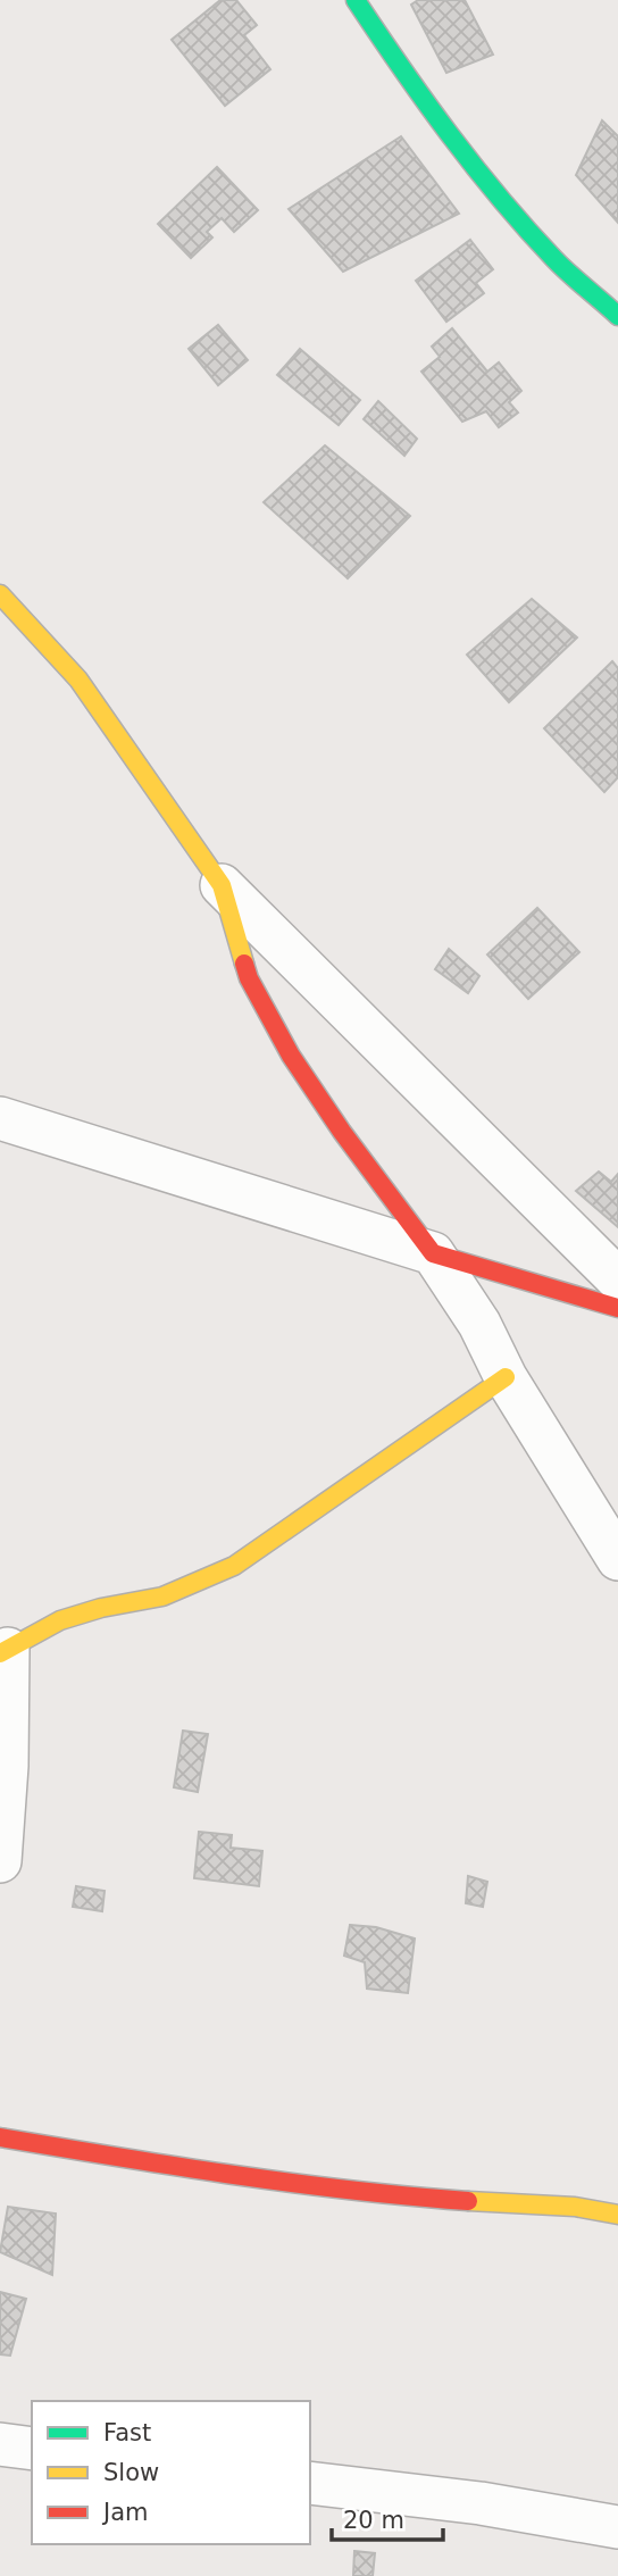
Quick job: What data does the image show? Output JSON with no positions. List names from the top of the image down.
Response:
{
  "legend": ["Fast", "Slow", "Jam"],
  "scale_bar": "20 m"
}
